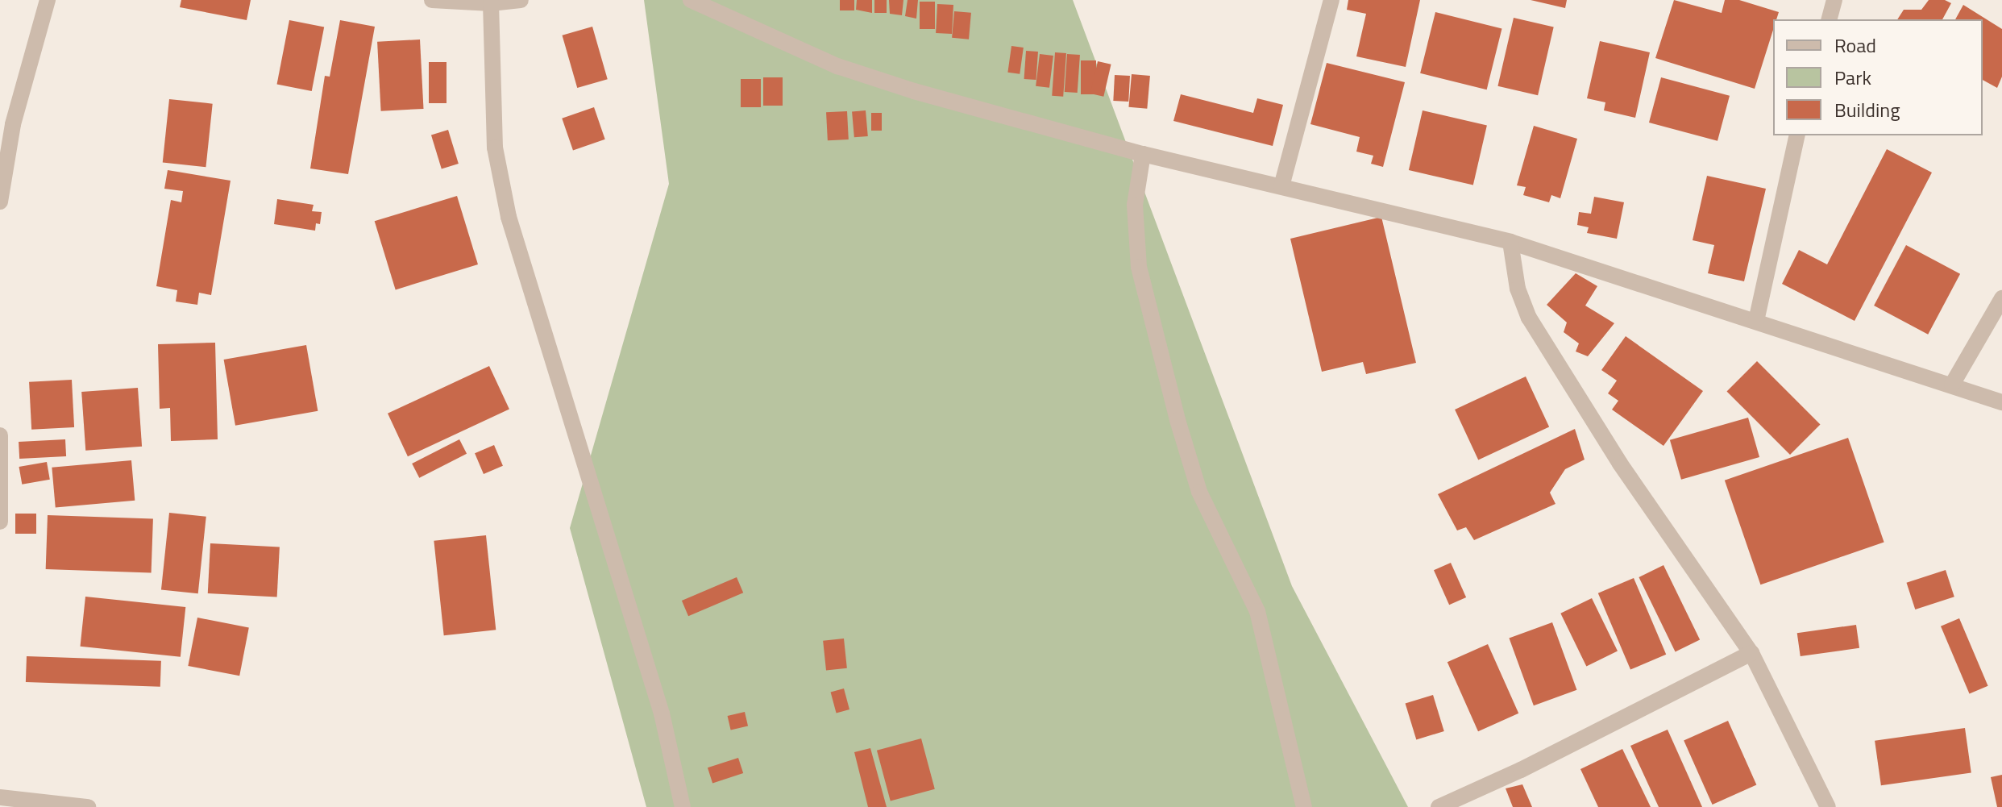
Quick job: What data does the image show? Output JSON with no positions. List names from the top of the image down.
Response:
{
  "legend": ["Road", "Park", "Building"]
}
